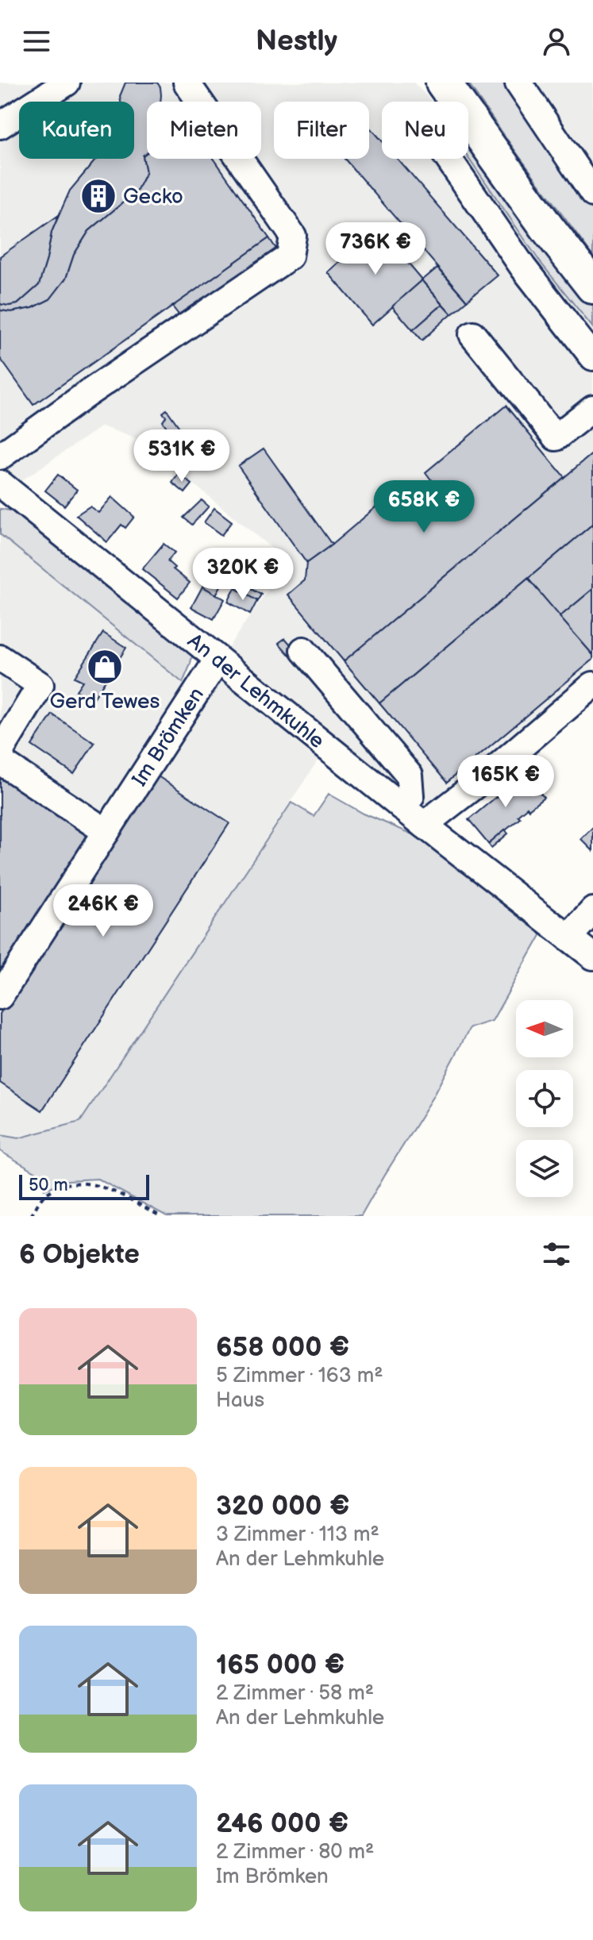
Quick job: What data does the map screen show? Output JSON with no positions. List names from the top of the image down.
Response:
{
  "streets": {
    "street": ["An der Lehmkuhle", "Im Brömken"]
  },
  "crossings": [
    ["An der Lehmkuhle", "Im Brömken"]
  ],
  "places": {
    "building": ["Gecko"],
    "shop": ["Gerd Tewes"]
  },
  "scale_bar": "50 m",
  "north": "left",
  "page": {
    "header": "Nestly",
    "chip": [
      "Kaufen",
      "Mieten",
      "Filter",
      "Neu"
    ],
    "price": [
      "736K €",
      "531K €",
      "658K €",
      "320K €",
      "165K €",
      "246K €"
    ],
    "scale": "50 m",
    "heading": "6 Objekte",
    "list": [
      {
        "name": "658 000 €",
        "note": "5 Zimmer · 163 m² · Haus"
      },
      {
        "name": "320 000 €",
        "note": "3 Zimmer · 113 m² · An der Lehmkuhle"
      },
      {
        "name": "165 000 €",
        "note": "2 Zimmer · 58 m² · An der Lehmkuhle"
      },
      {
        "name": "246 000 €",
        "note": "2 Zimmer · 80 m² · Im Brömken"
      }
    ]
  }
}
